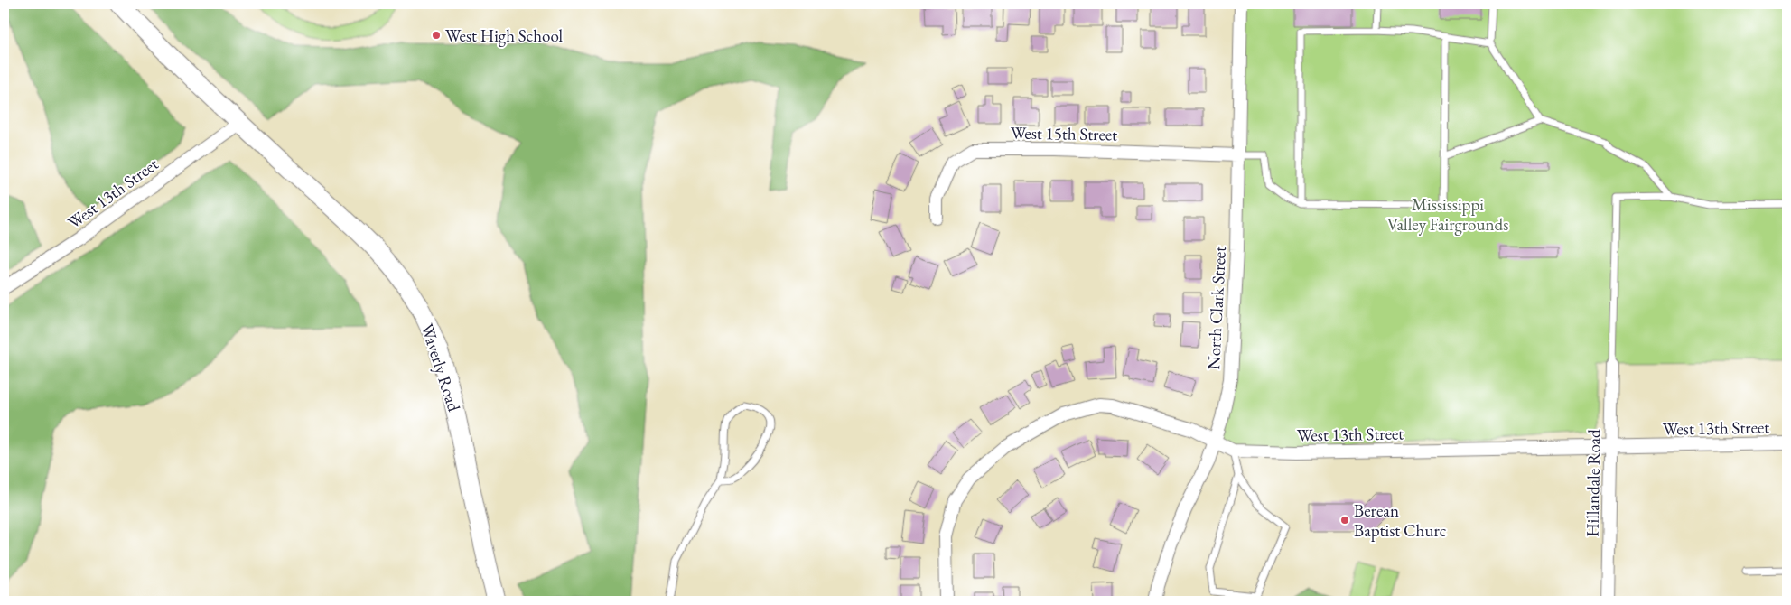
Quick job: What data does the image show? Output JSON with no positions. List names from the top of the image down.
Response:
{
  "streets": {
    "street": [
      "West 15th Street",
      "West 13th Street",
      "North Clark Street",
      "Waverly Road",
      "Hillandale Road"
    ]
  },
  "crossings": [
    ["West 15th Street", "North Clark Street"],
    ["West 13th Street", "North Clark Street"],
    ["West 13th Street", "Waverly Road"],
    ["West 13th Street", "Hillandale Road"]
  ],
  "parks": ["Mississippi Valley Fairgrounds"],
  "places": ["West High School", "Berean Baptist Churc"]
}
